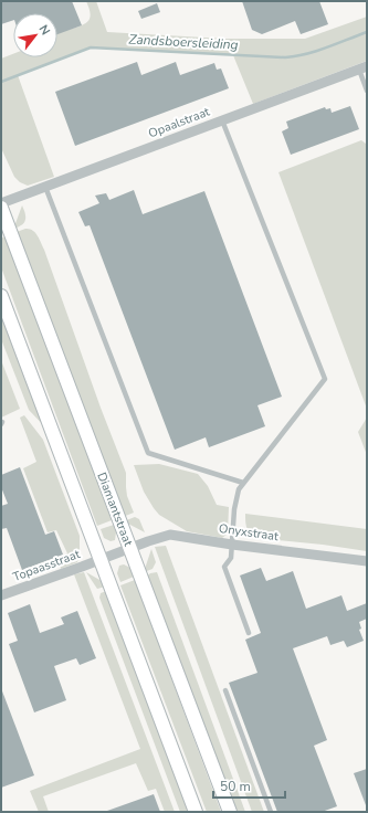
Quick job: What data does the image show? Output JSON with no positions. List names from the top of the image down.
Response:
{
  "streets": {
    "main road": ["Diamantstraat"],
    "street": ["Opaalstraat", "Onyxstraat", "Topaasstraat"]
  },
  "crossings": [
    ["Diamantstraat", "Onyxstraat"],
    ["Onyxstraat", "Topaasstraat"]
  ],
  "water": ["Zandsboersleiding"],
  "scale_bar": "50 m",
  "north": "top right"
}
